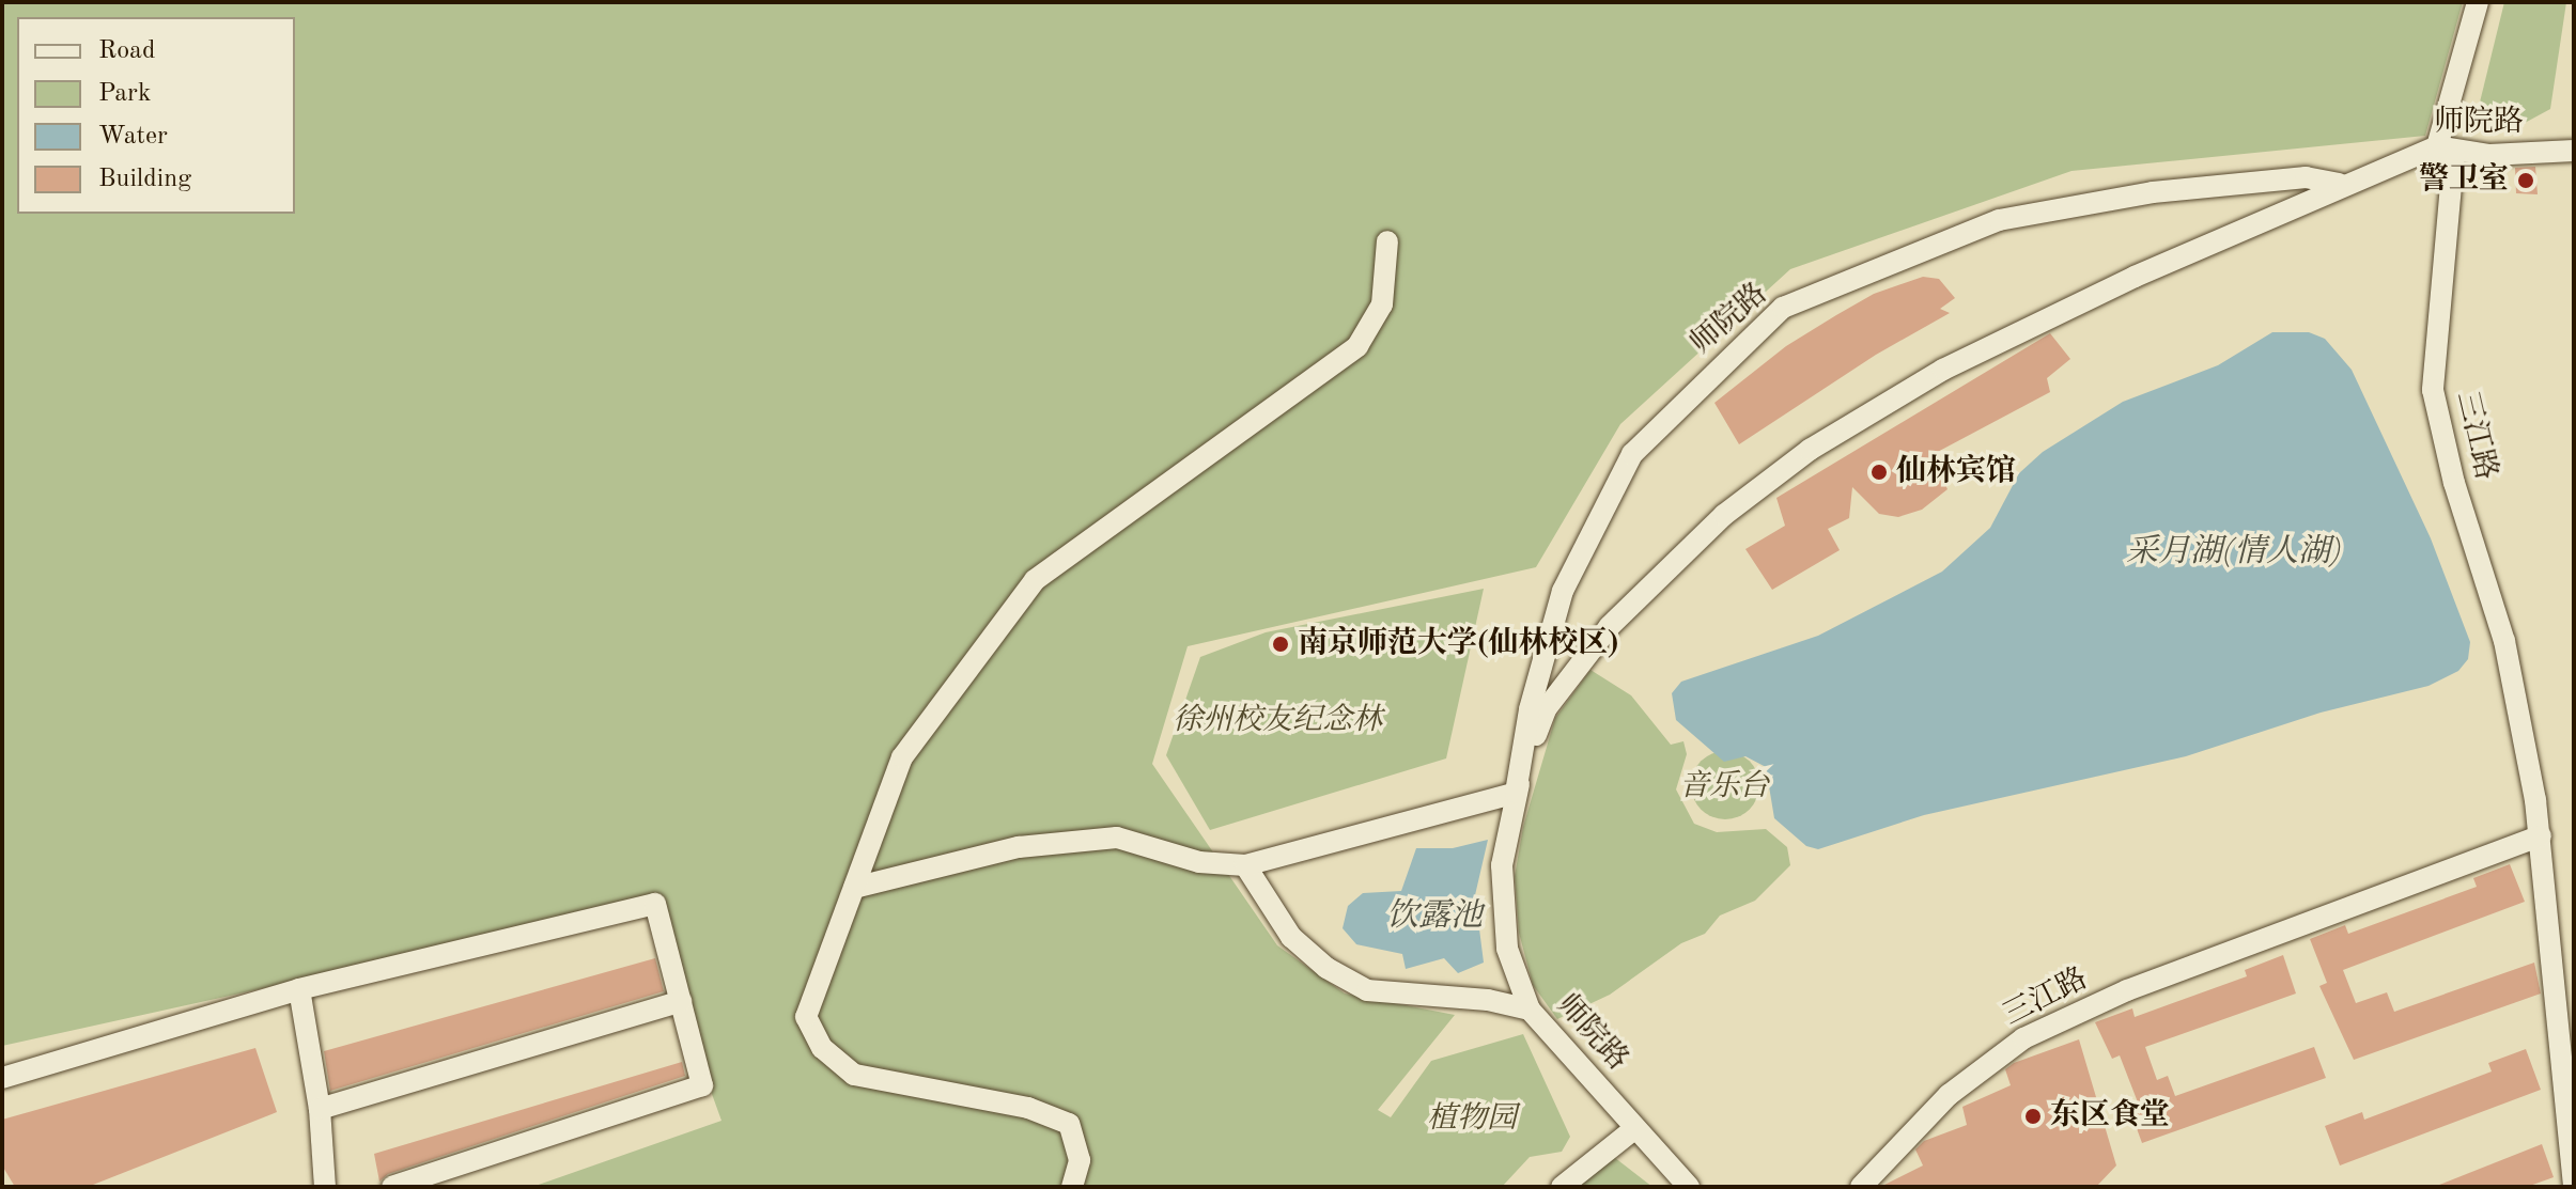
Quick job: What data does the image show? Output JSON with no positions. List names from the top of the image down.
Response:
{
  "streets": {
    "street": ["师院路", "三江路"]
  },
  "crossings": [
    ["师院路", "三江路"]
  ],
  "water": ["采月湖(情人湖)", "饮露池"],
  "parks": ["徐州校友纪念林", "音乐台", "植物园"],
  "places": [
    "警卫室",
    "仙林宾馆",
    "南京师范大学(仙林校区)",
    "东区食堂"
  ],
  "legend": [
    "Road",
    "Park",
    "Water",
    "Building"
  ]
}
